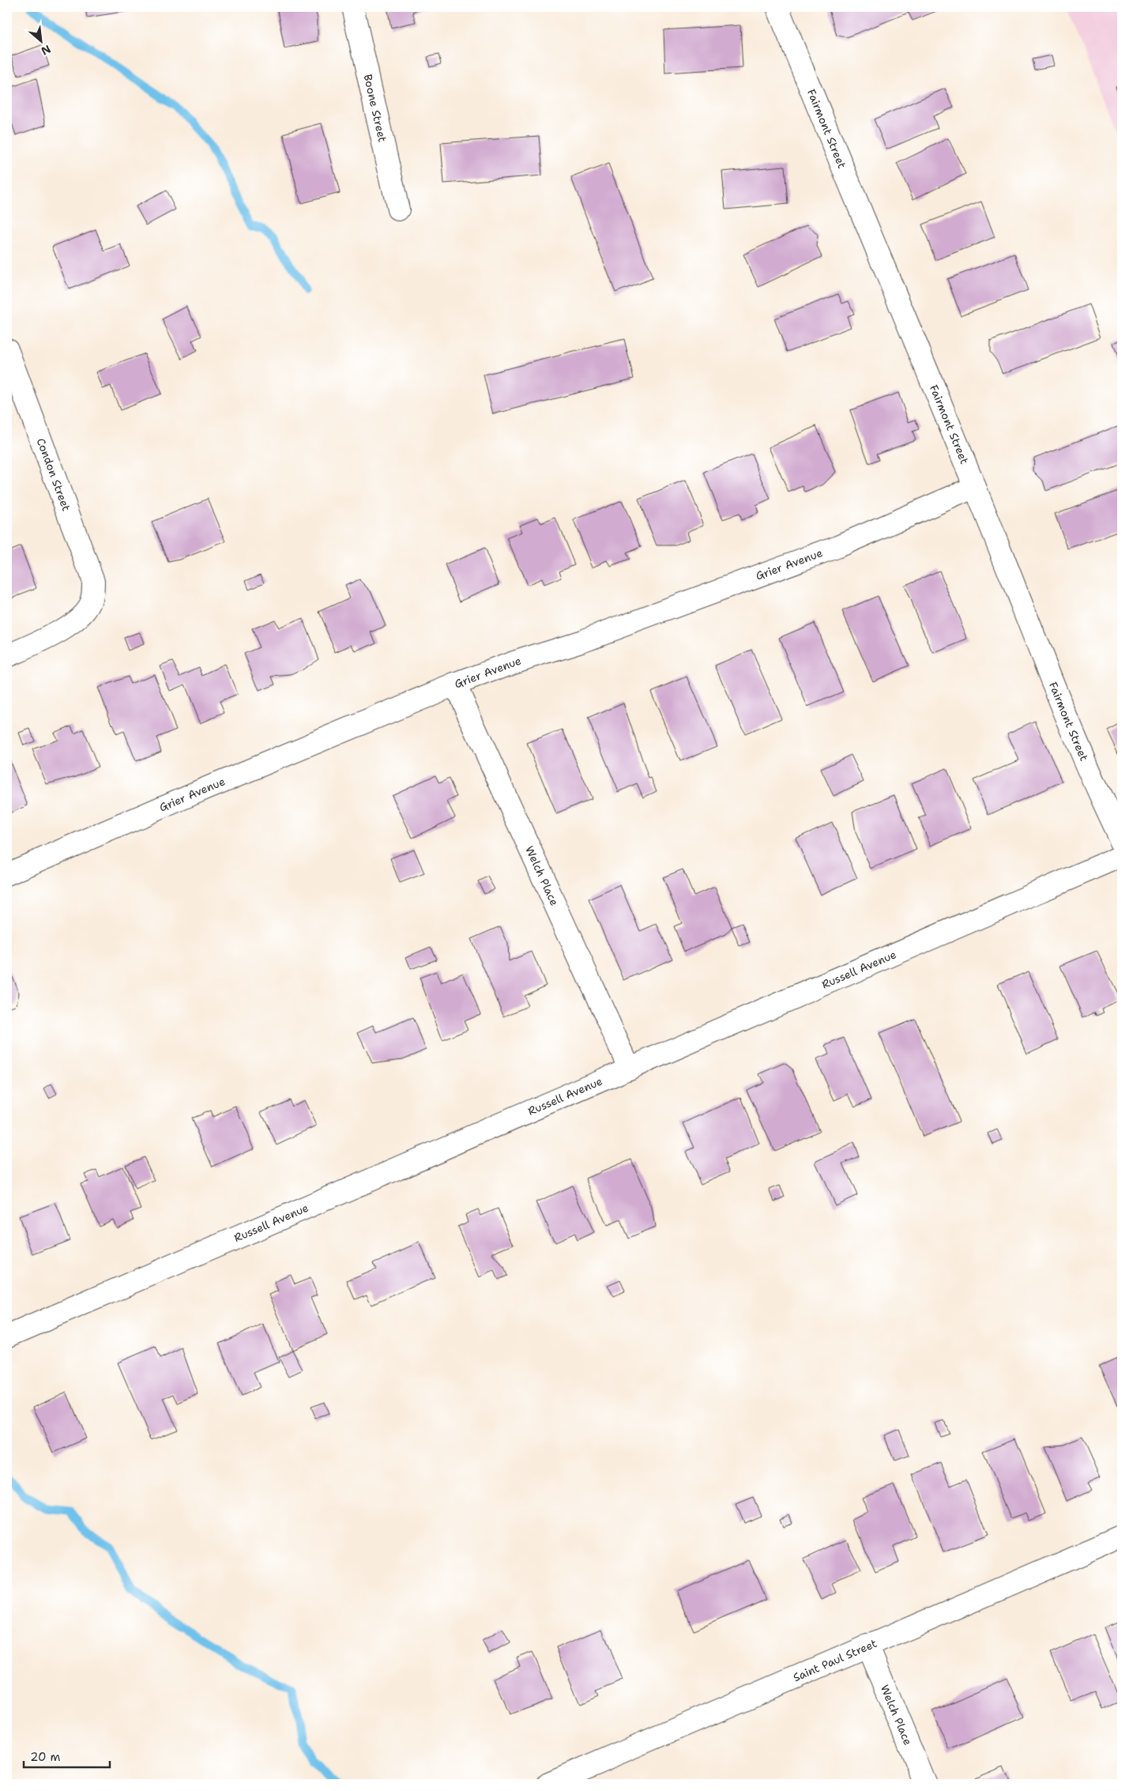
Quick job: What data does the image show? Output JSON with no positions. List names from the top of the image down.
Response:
{
  "streets": {
    "street": [
      "Boone Street",
      "Fairmont Street",
      "Condon Street",
      "Grier Avenue",
      "Welch Place",
      "Russell Avenue",
      "Saint Paul Street"
    ]
  },
  "crossings": [
    ["Fairmont Street", "Grier Avenue"],
    ["Grier Avenue", "Welch Place"],
    ["Welch Place", "Russell Avenue"],
    ["Welch Place", "Saint Paul Street"]
  ],
  "scale_bar": "20 m",
  "north": "bottom right"
}
